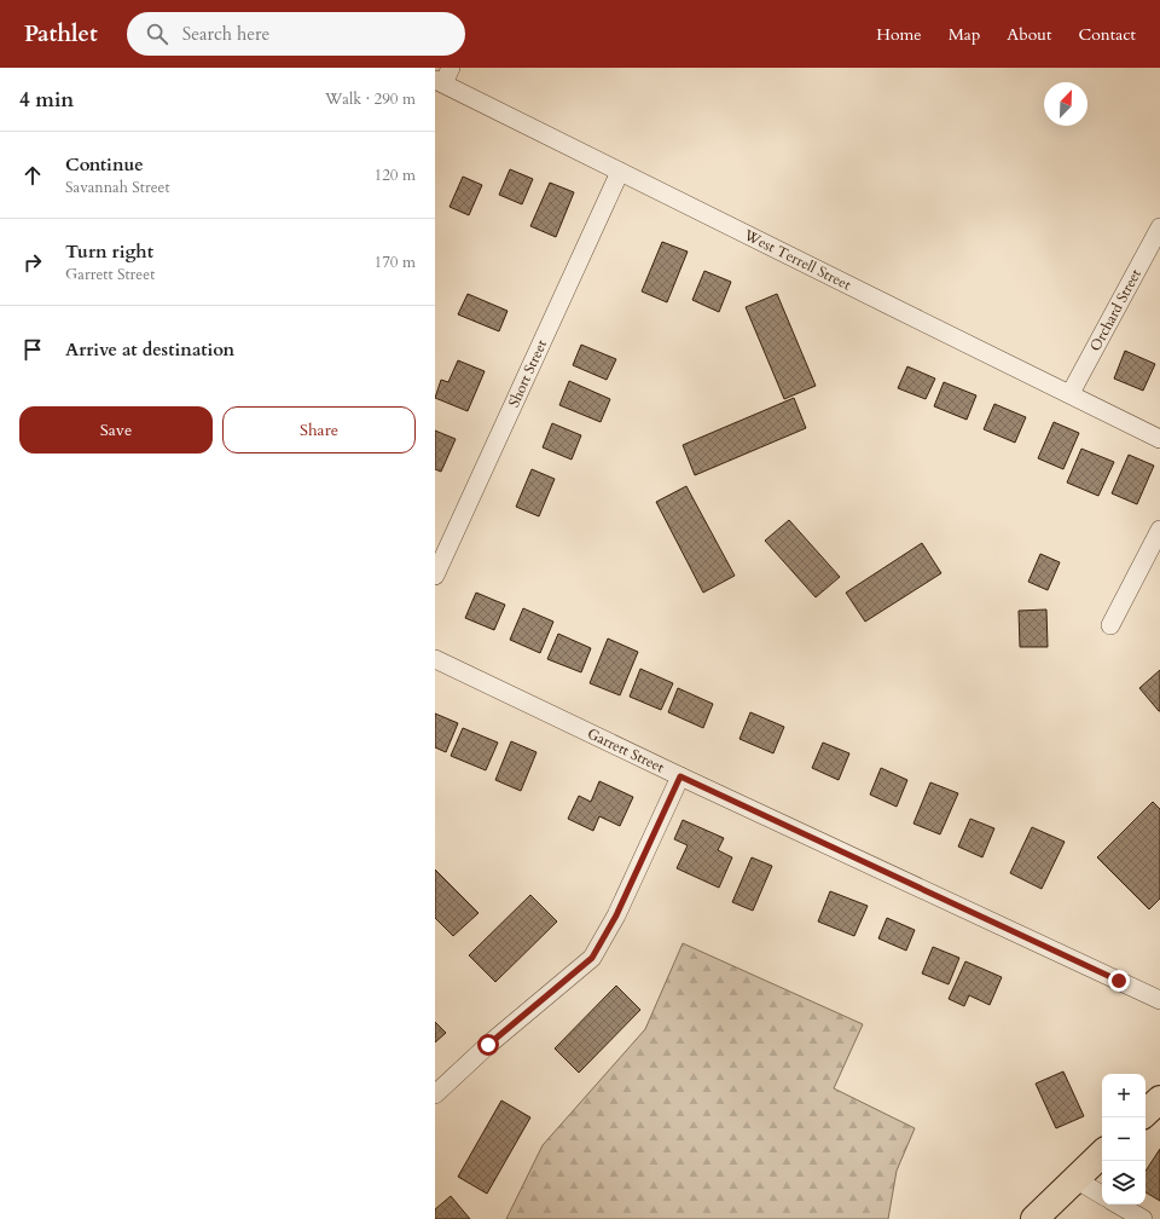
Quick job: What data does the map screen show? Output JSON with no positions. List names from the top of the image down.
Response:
{
  "streets": {
    "street": [
      "West Terrell Street",
      "Orchard Street",
      "Short Street",
      "Garrett Street"
    ]
  },
  "crossings": [
    ["West Terrell Street", "Orchard Street"],
    ["West Terrell Street", "Short Street"]
  ],
  "north": "top right",
  "page": {
    "header": "Pathlet",
    "search": "Search here",
    "nav": [
      "Home",
      "Map",
      "About",
      "Contact"
    ],
    "heading": ["4 min", "Walk · 290 m"],
    "list": [
      ["Continue", "Savannah Street", "120 m"],
      ["Turn right", "Garrett Street", "170 m"],
      "Arrive at destination"
    ],
    "buttons": ["Save", "Share"],
    "map_buttons": ["+", "−"]
  }
}
